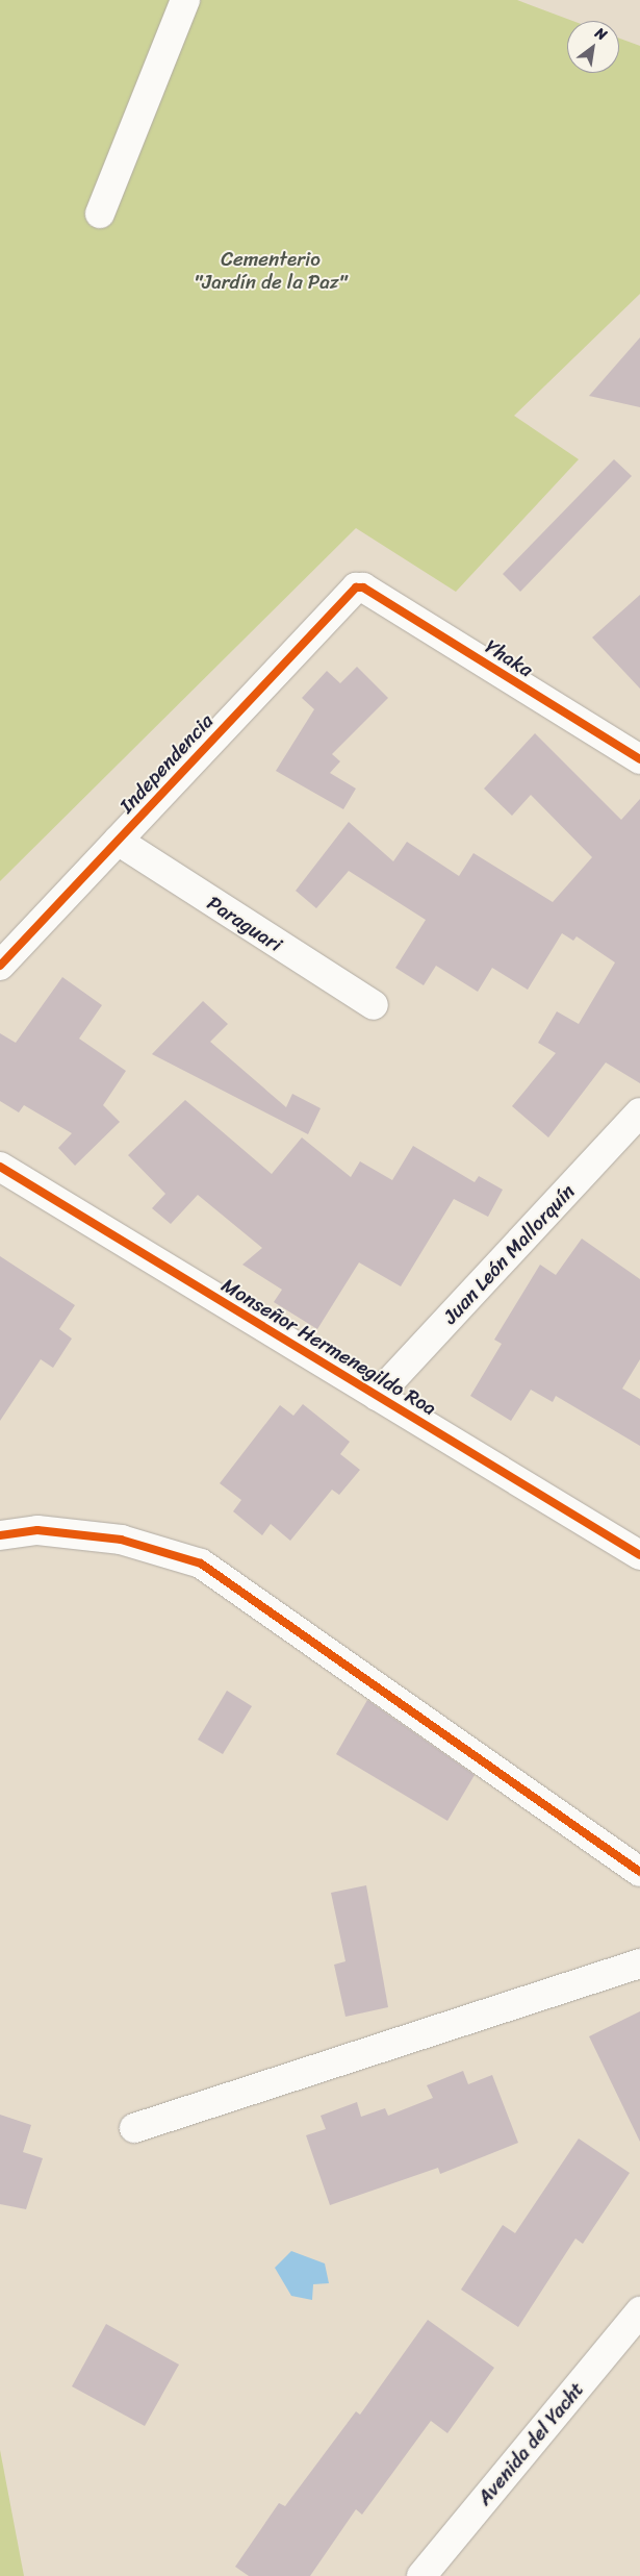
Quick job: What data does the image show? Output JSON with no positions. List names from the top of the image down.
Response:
{
  "streets": {
    "street": [
      "Yhaka",
      "Independencia",
      "Paraguari",
      "Juan León Mallorquín",
      "Monseñor Hermenegildo Roa",
      "Avenida del Yacht"
    ]
  },
  "crossings": [
    ["Yhaka", "Independencia"],
    ["Independencia", "Paraguari"],
    ["Juan León Mallorquín", "Monseñor Hermenegildo Roa"]
  ],
  "parks": ["Cementerio \"Jardín de la Paz\""],
  "north": "top right"
}
